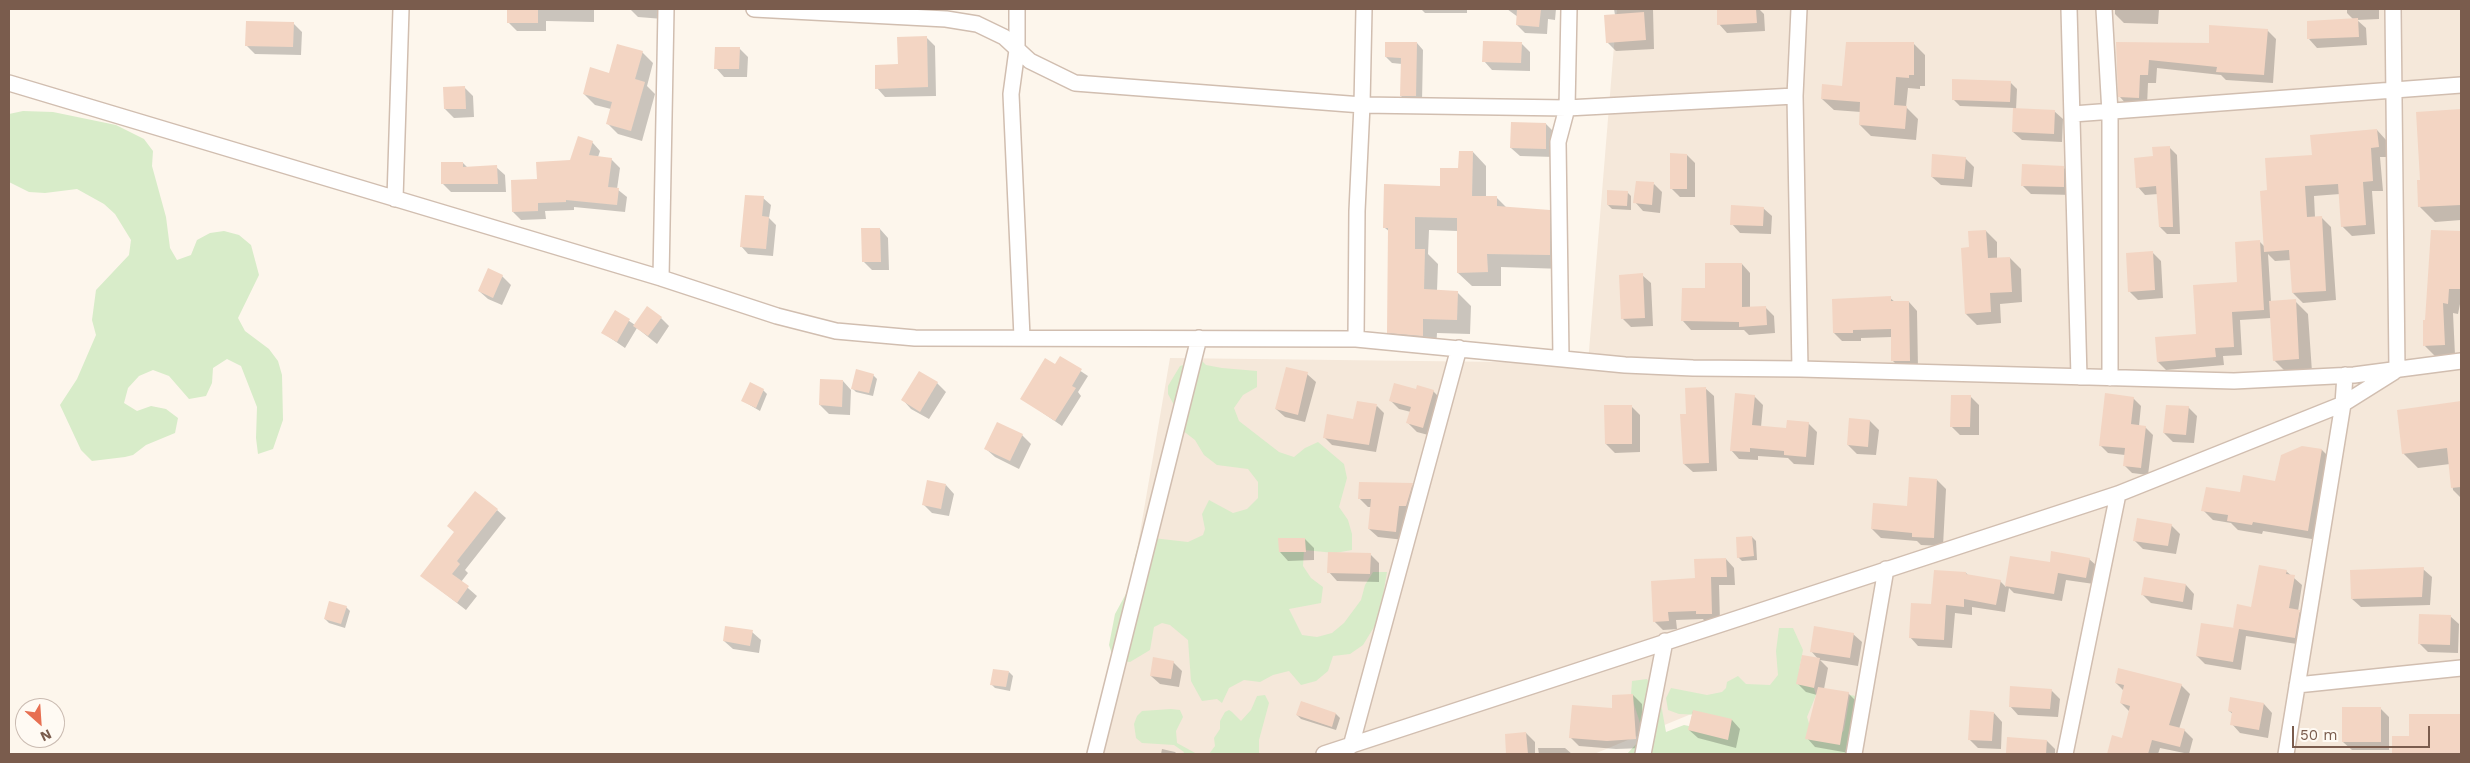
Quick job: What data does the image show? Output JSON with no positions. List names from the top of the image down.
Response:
{
  "scale_bar": "50 m",
  "north": "bottom right"
}
